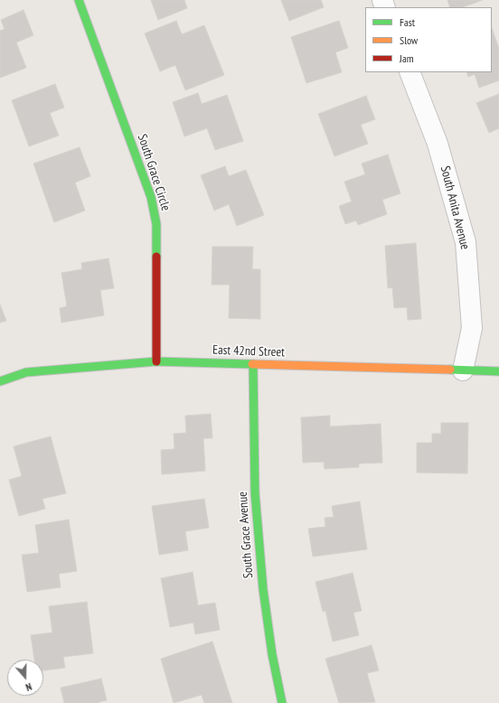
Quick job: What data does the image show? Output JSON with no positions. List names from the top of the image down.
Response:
{
  "streets": {
    "street": [
      "South Grace Circle",
      "South Anita Avenue",
      "East 42nd Street",
      "South Grace Avenue"
    ]
  },
  "crossings": [
    ["South Grace Circle", "East 42nd Street"],
    ["South Anita Avenue", "East 42nd Street"],
    ["East 42nd Street", "South Grace Avenue"]
  ],
  "legend": ["Fast", "Slow", "Jam"],
  "north": "bottom"
}
